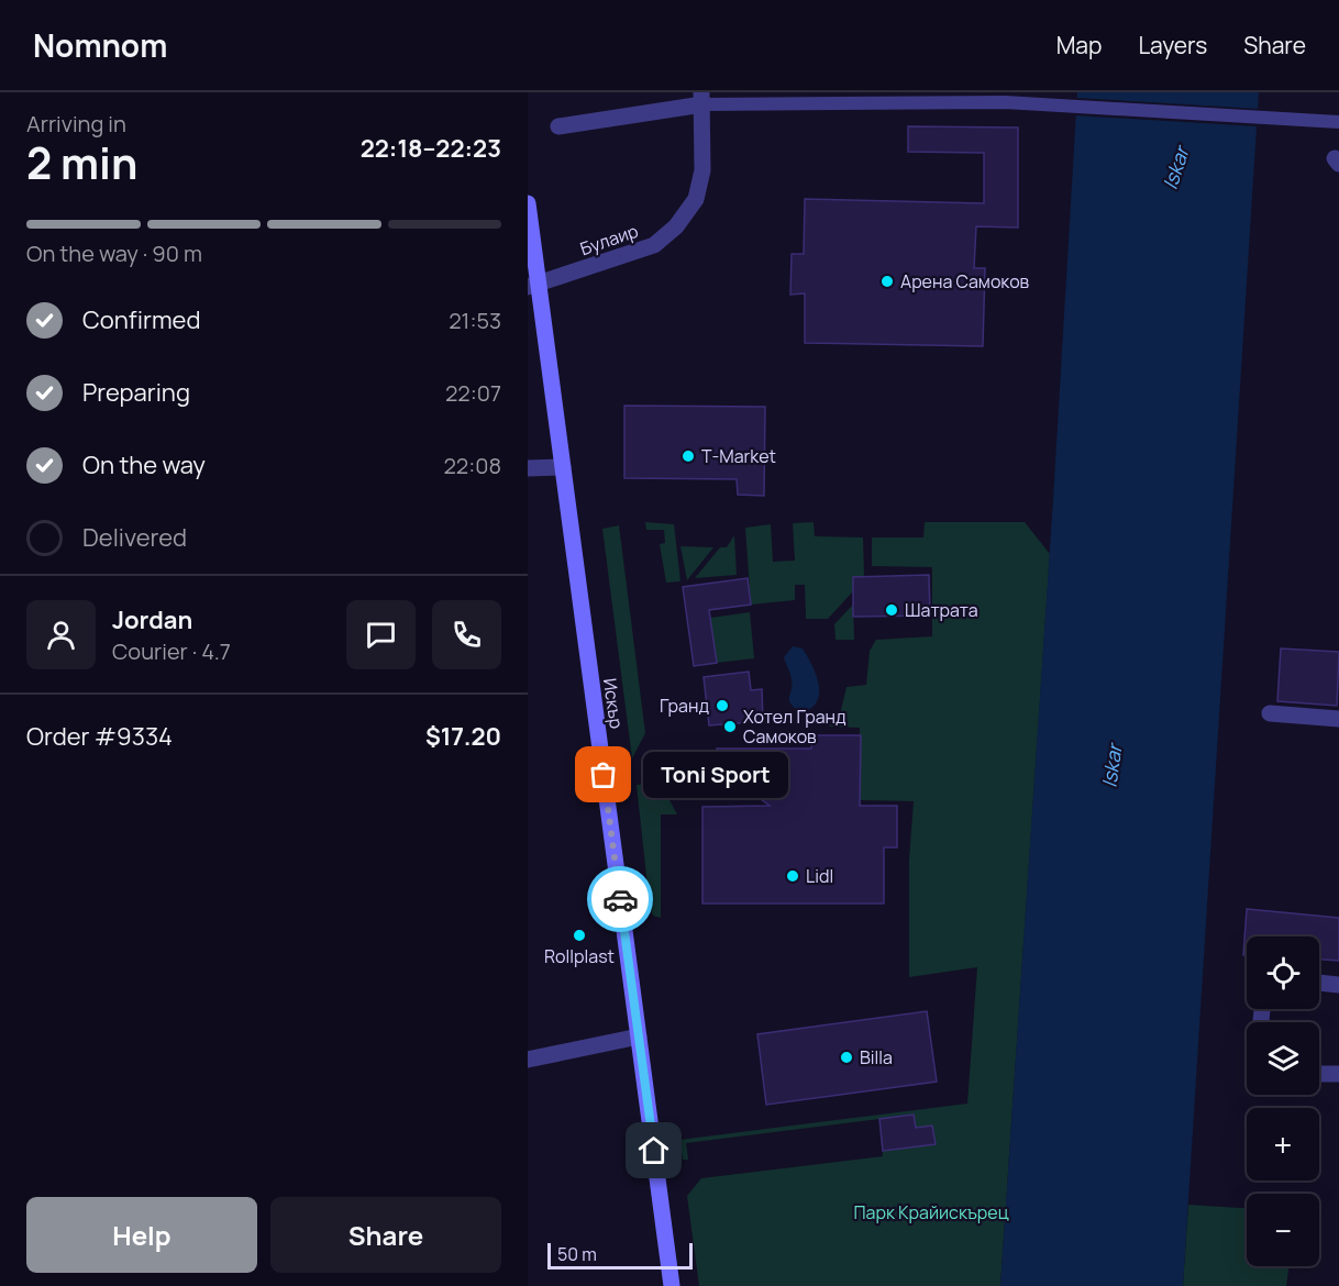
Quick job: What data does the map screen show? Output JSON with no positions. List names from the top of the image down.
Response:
{
  "streets": {
    "main road": ["Искър"],
    "street": ["Булаир"]
  },
  "crossings": [
    ["Булаир", "Искър"]
  ],
  "water": ["Iskar"],
  "parks": ["Парк Крайискърец"],
  "places": [
    "Арена Самоков",
    "T-Market",
    "Шатрата",
    "Гранд",
    "Хотел Гранд Самоков",
    "Toni Sport",
    "Lidl",
    "Rollplast",
    "Billa"
  ],
  "scale_bar": "50 m",
  "page": {
    "header": "Nomnom",
    "nav": ["Map", "Layers", "Share"],
    "heading": ["2 min", "Arriving in", "22:18–22:23"],
    "panel": [
      "Jordan",
      "Courier · 4.7",
      "Order #9334",
      "$17.20"
    ],
    "bar": "On the way · 90 m",
    "list": [
      ["Confirmed", "21:53"],
      ["Preparing", "22:07"],
      ["On the way", "22:08"],
      "Delivered"
    ],
    "bubble": "Toni Sport",
    "map_buttons": ["+", "−"],
    "buttons": ["Help", "Share"],
    "scale": "50 m"
  }
}
